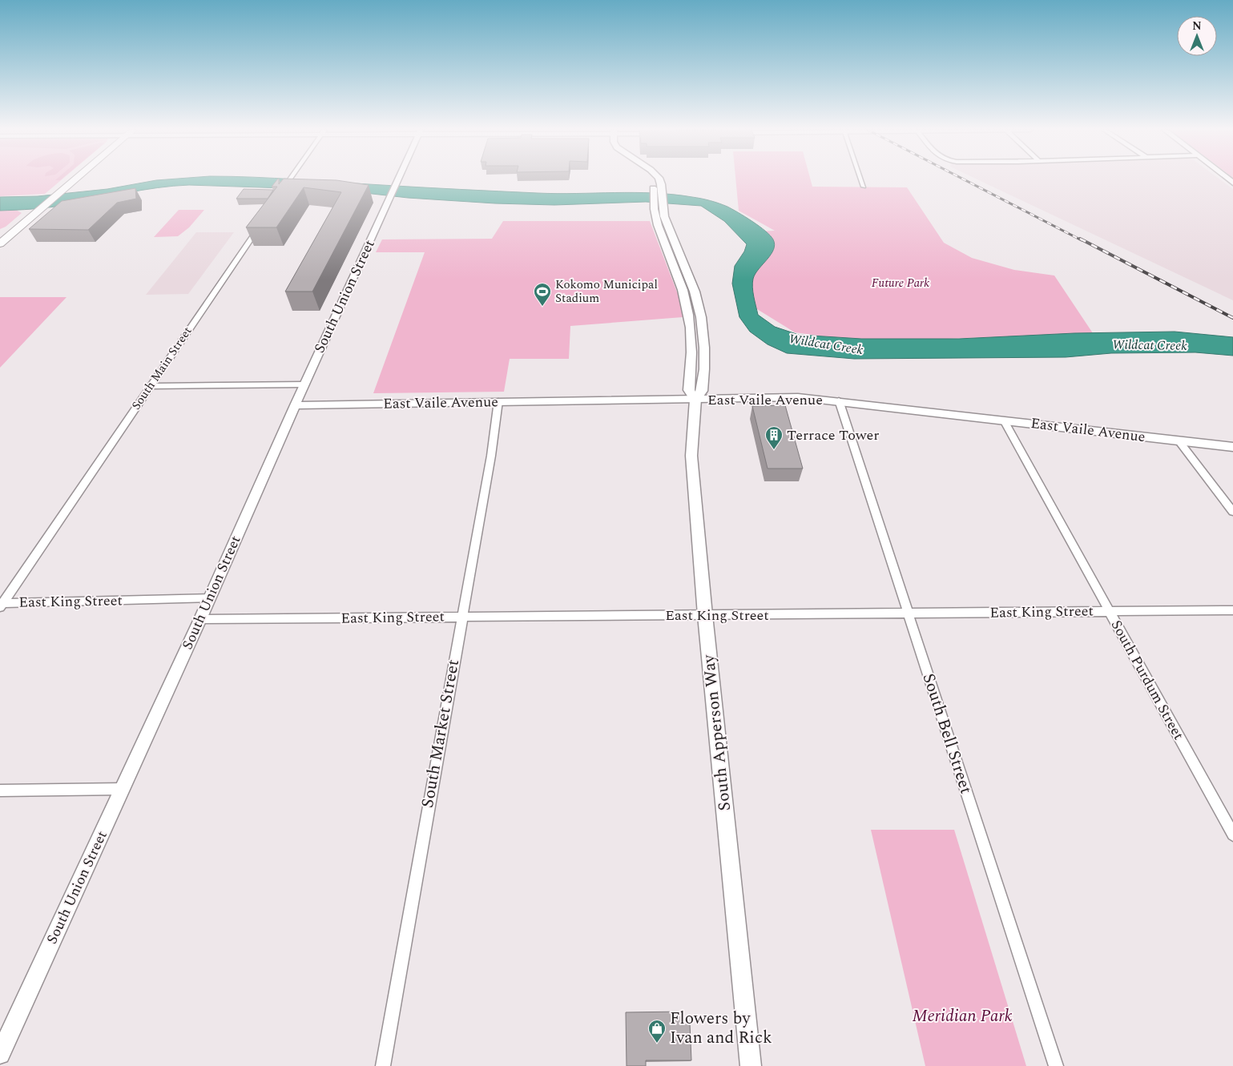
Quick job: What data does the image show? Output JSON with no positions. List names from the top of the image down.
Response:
{
  "streets": {
    "main road": ["South Apperson Way"],
    "street": [
      "South Union Street",
      "South Main Street",
      "East Vaile Avenue",
      "East King Street",
      "South Purdum Street",
      "South Market Street",
      "South Bell Street"
    ]
  },
  "crossings": [
    ["South Union Street", "East Vaile Avenue"],
    ["South Union Street", "East King Street"],
    ["South Main Street", "East King Street"],
    ["East Vaile Avenue", "South Purdum Street"],
    ["East Vaile Avenue", "South Apperson Way"],
    ["East Vaile Avenue", "South Market Street"],
    ["East Vaile Avenue", "South Bell Street"],
    ["East King Street", "South Purdum Street"],
    ["East King Street", "South Apperson Way"],
    ["East King Street", "South Market Street"],
    ["East King Street", "South Bell Street"]
  ],
  "water": ["Wildcat Creek"],
  "parks": ["Future Park", "Meridian Park"],
  "places": {
    "sports": ["Kokomo Municipal Stadium"],
    "building": ["Terrace Tower"],
    "shop": ["Flowers by Ivan and Rick"]
  },
  "north": "top"
}
